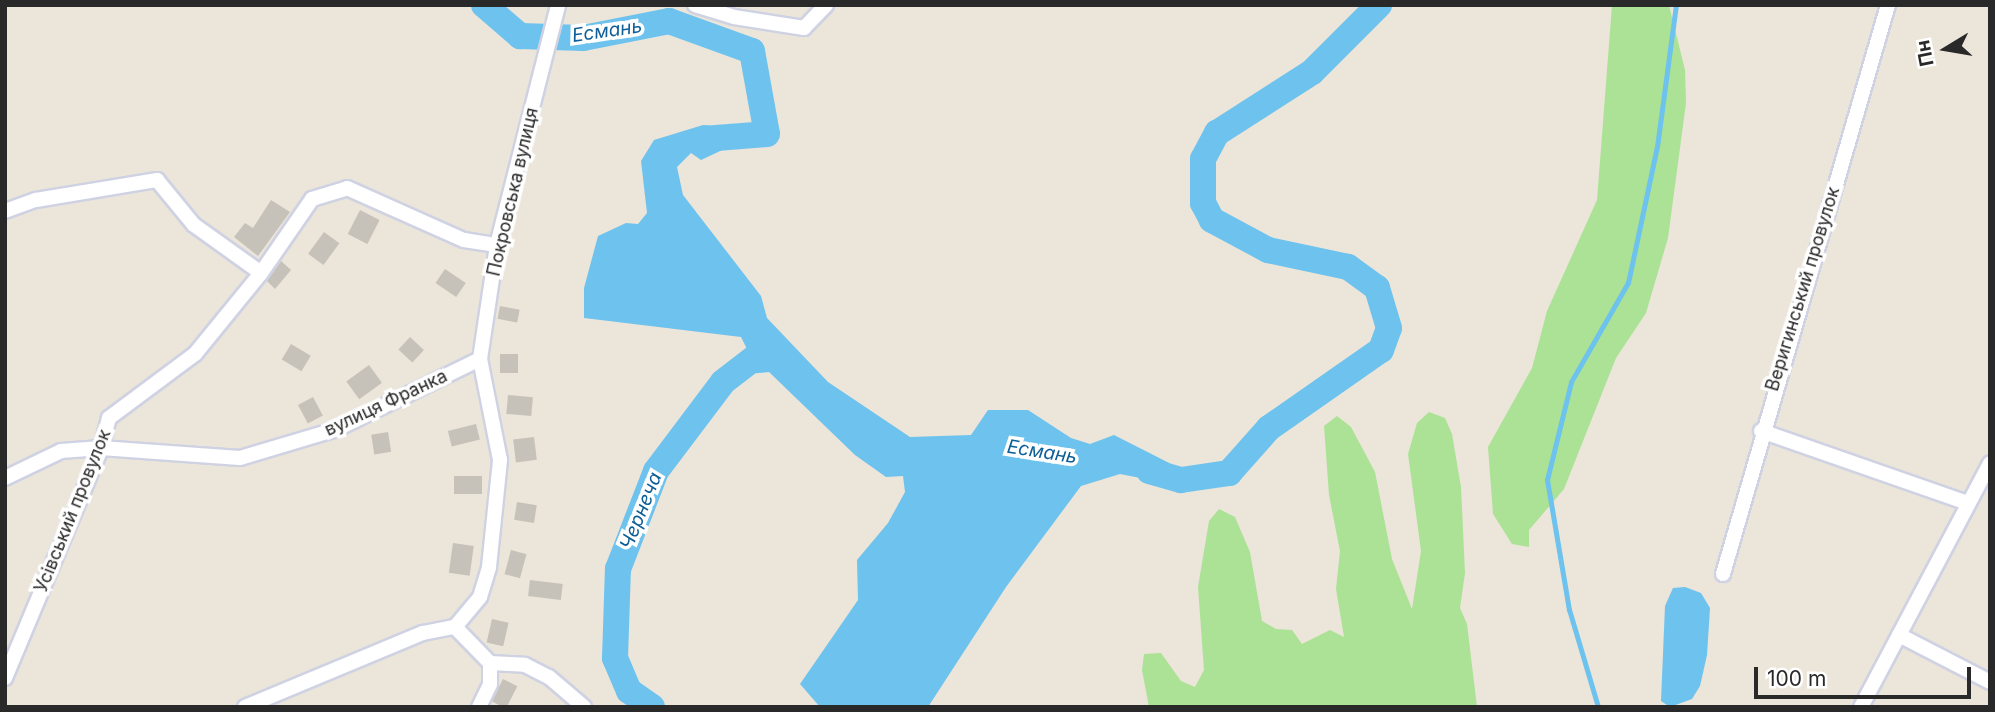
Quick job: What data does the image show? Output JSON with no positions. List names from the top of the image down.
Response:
{
  "streets": {
    "street": [
      "Покровська вулиця",
      "Веригинський провулок",
      "вулиця Франка",
      "Усівський провулок"
    ]
  },
  "crossings": [
    ["Покровська вулиця", "вулиця Франка"],
    ["Покровська вулиця", "Усівський провулок"],
    ["вулиця Франка", "Усівський провулок"]
  ],
  "water": ["Есмань", "Чернеча"],
  "scale_bar": "100 m",
  "north": "left"
}
